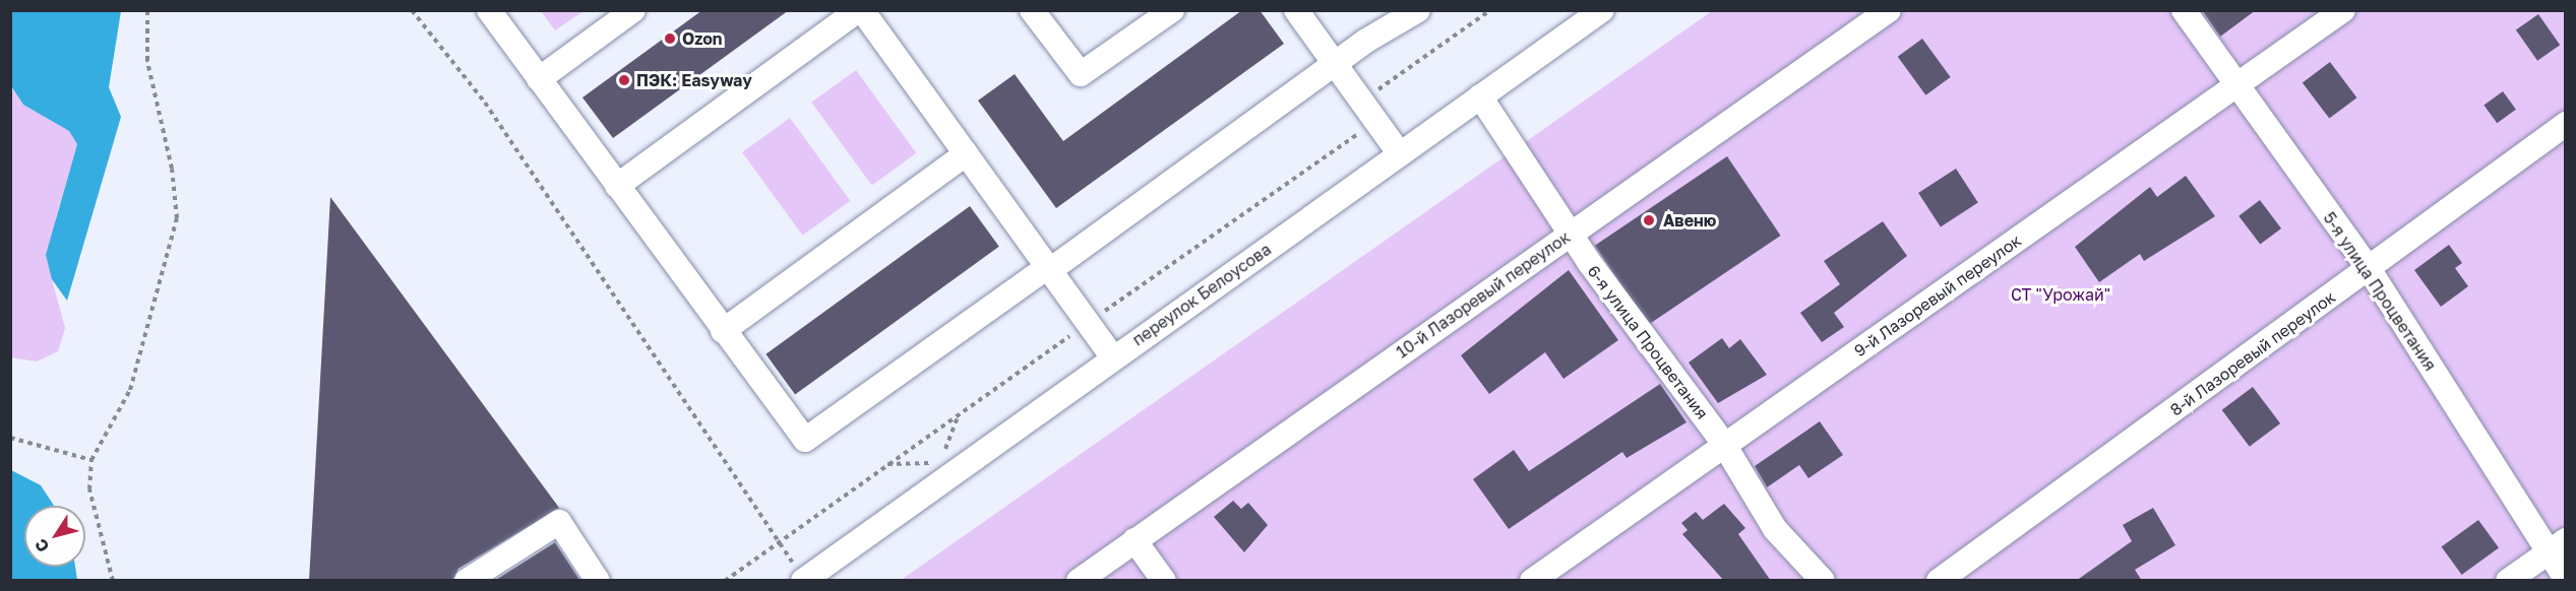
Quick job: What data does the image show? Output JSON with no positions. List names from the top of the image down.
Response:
{
  "streets": {
    "street": [
      "5-я улица Процветания",
      "переулок Белоусова",
      "10-й Лазоревый переулок",
      "9-й Лазоревый переулок",
      "6-я улица Процветания",
      "8-й Лазоревый переулок"
    ]
  },
  "crossings": [
    ["5-я улица Процветания", "9-й Лазоревый переулок"],
    ["5-я улица Процветания", "8-й Лазоревый переулок"],
    ["переулок Белоусова", "6-я улица Процветания"],
    ["10-й Лазоревый переулок", "6-я улица Процветания"],
    ["9-й Лазоревый переулок", "6-я улица Процветания"]
  ],
  "parks": ["СТ \"Урожай\""],
  "places": ["Ozon", "ПЭК: Easyway", "Авеню"],
  "north": "bottom left"
}
